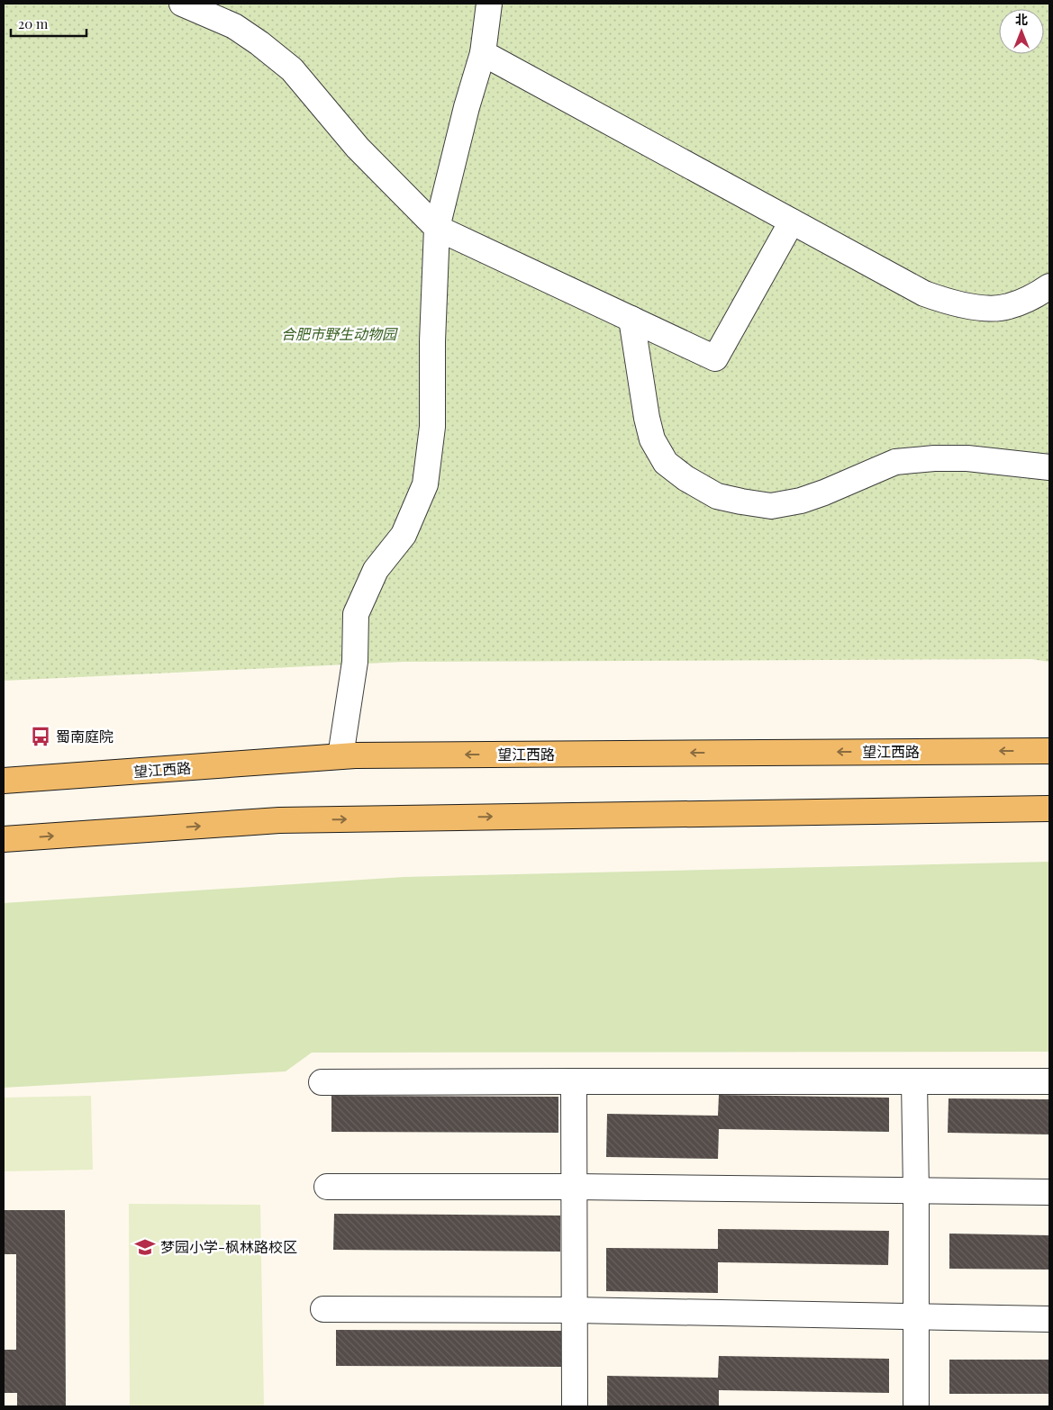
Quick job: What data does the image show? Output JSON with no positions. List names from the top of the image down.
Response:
{
  "streets": {
    "main road": ["望江西路"]
  },
  "parks": ["合肥市野生动物园"],
  "places": {
    "bus stop": ["蜀南庭院"],
    "school or university": ["梦园小学-枫林路校区"]
  },
  "scale_bar": "20 m",
  "north": "top"
}
